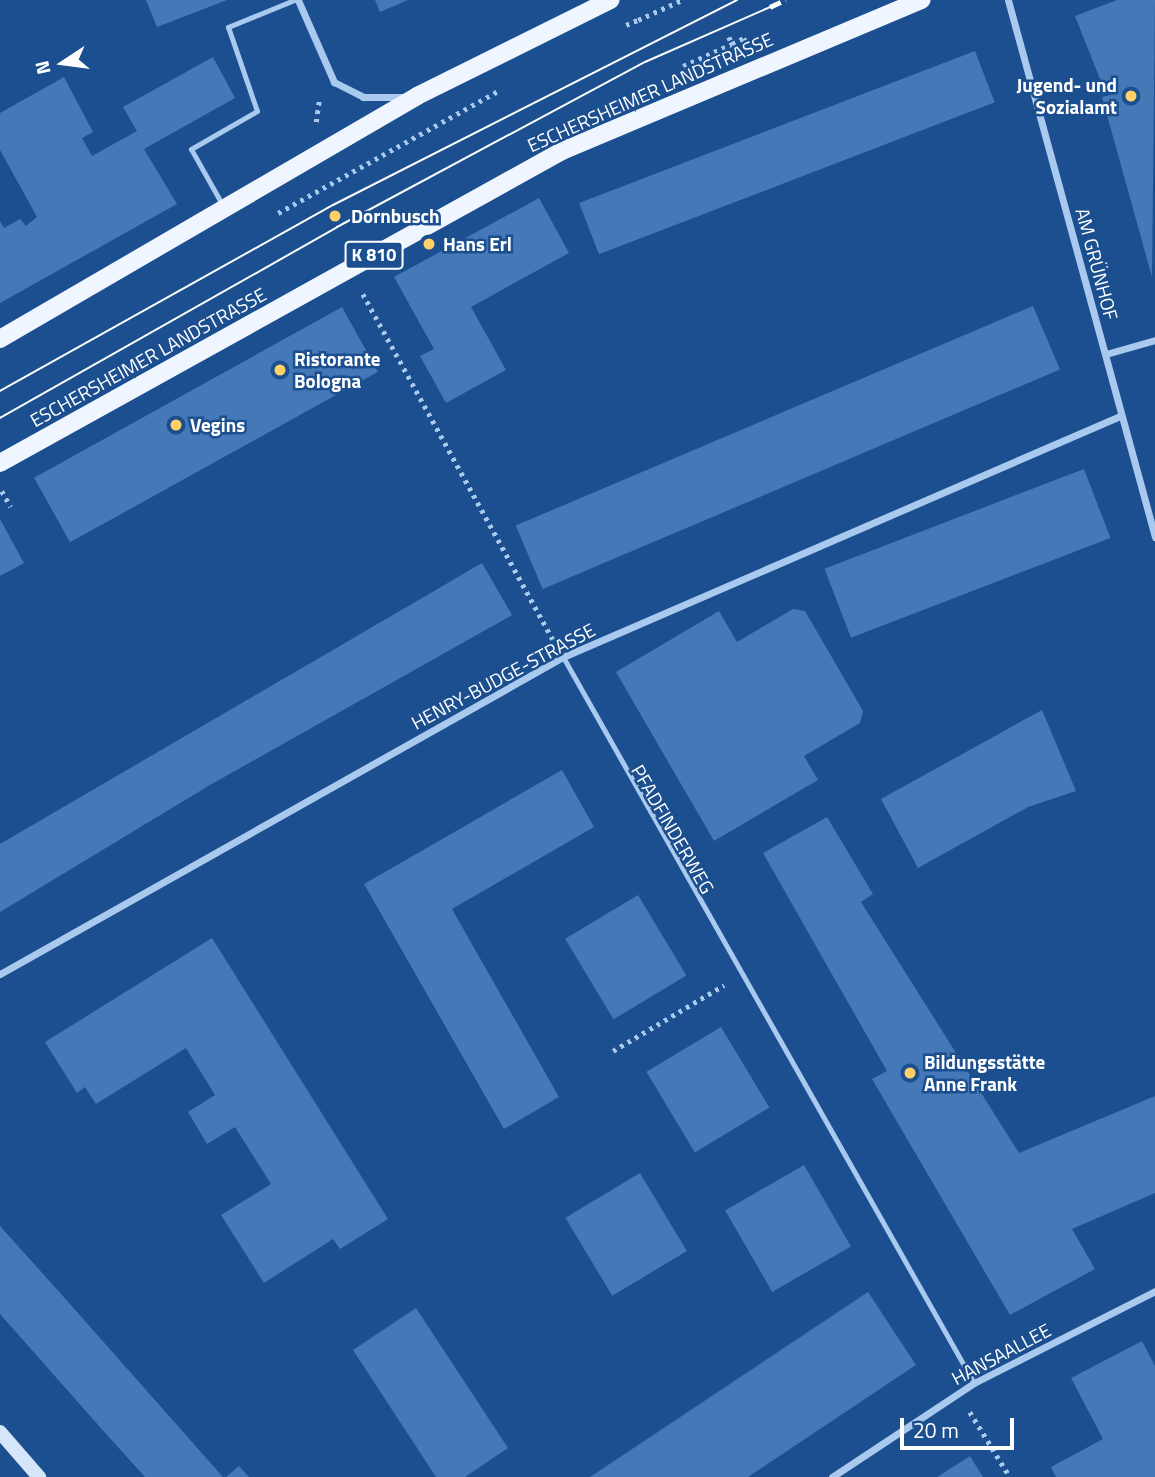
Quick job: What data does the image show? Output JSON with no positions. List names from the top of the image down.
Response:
{
  "streets": {
    "main road": ["ESCHERSHEIMER LANDSTRASSE", "K 810"],
    "street": ["AM GRÜNHOF", "HENRY-BUDGE-STRASSE", "HANSAALLEE"],
    "lane": ["PFADFINDERWEG"]
  },
  "crossings": [
    ["AM GRÜNHOF", "HENRY-BUDGE-STRASSE"],
    ["HENRY-BUDGE-STRASSE", "PFADFINDERWEG"],
    ["PFADFINDERWEG", "HANSAALLEE"]
  ],
  "places": [
    "Jugend- und Sozialamt",
    "Dornbusch",
    "Hans Erl",
    "Ristorante Bologna",
    "Vegins",
    "Bildungsstätte Anne Frank"
  ],
  "scale_bar": "20 m",
  "north": "left"
}
